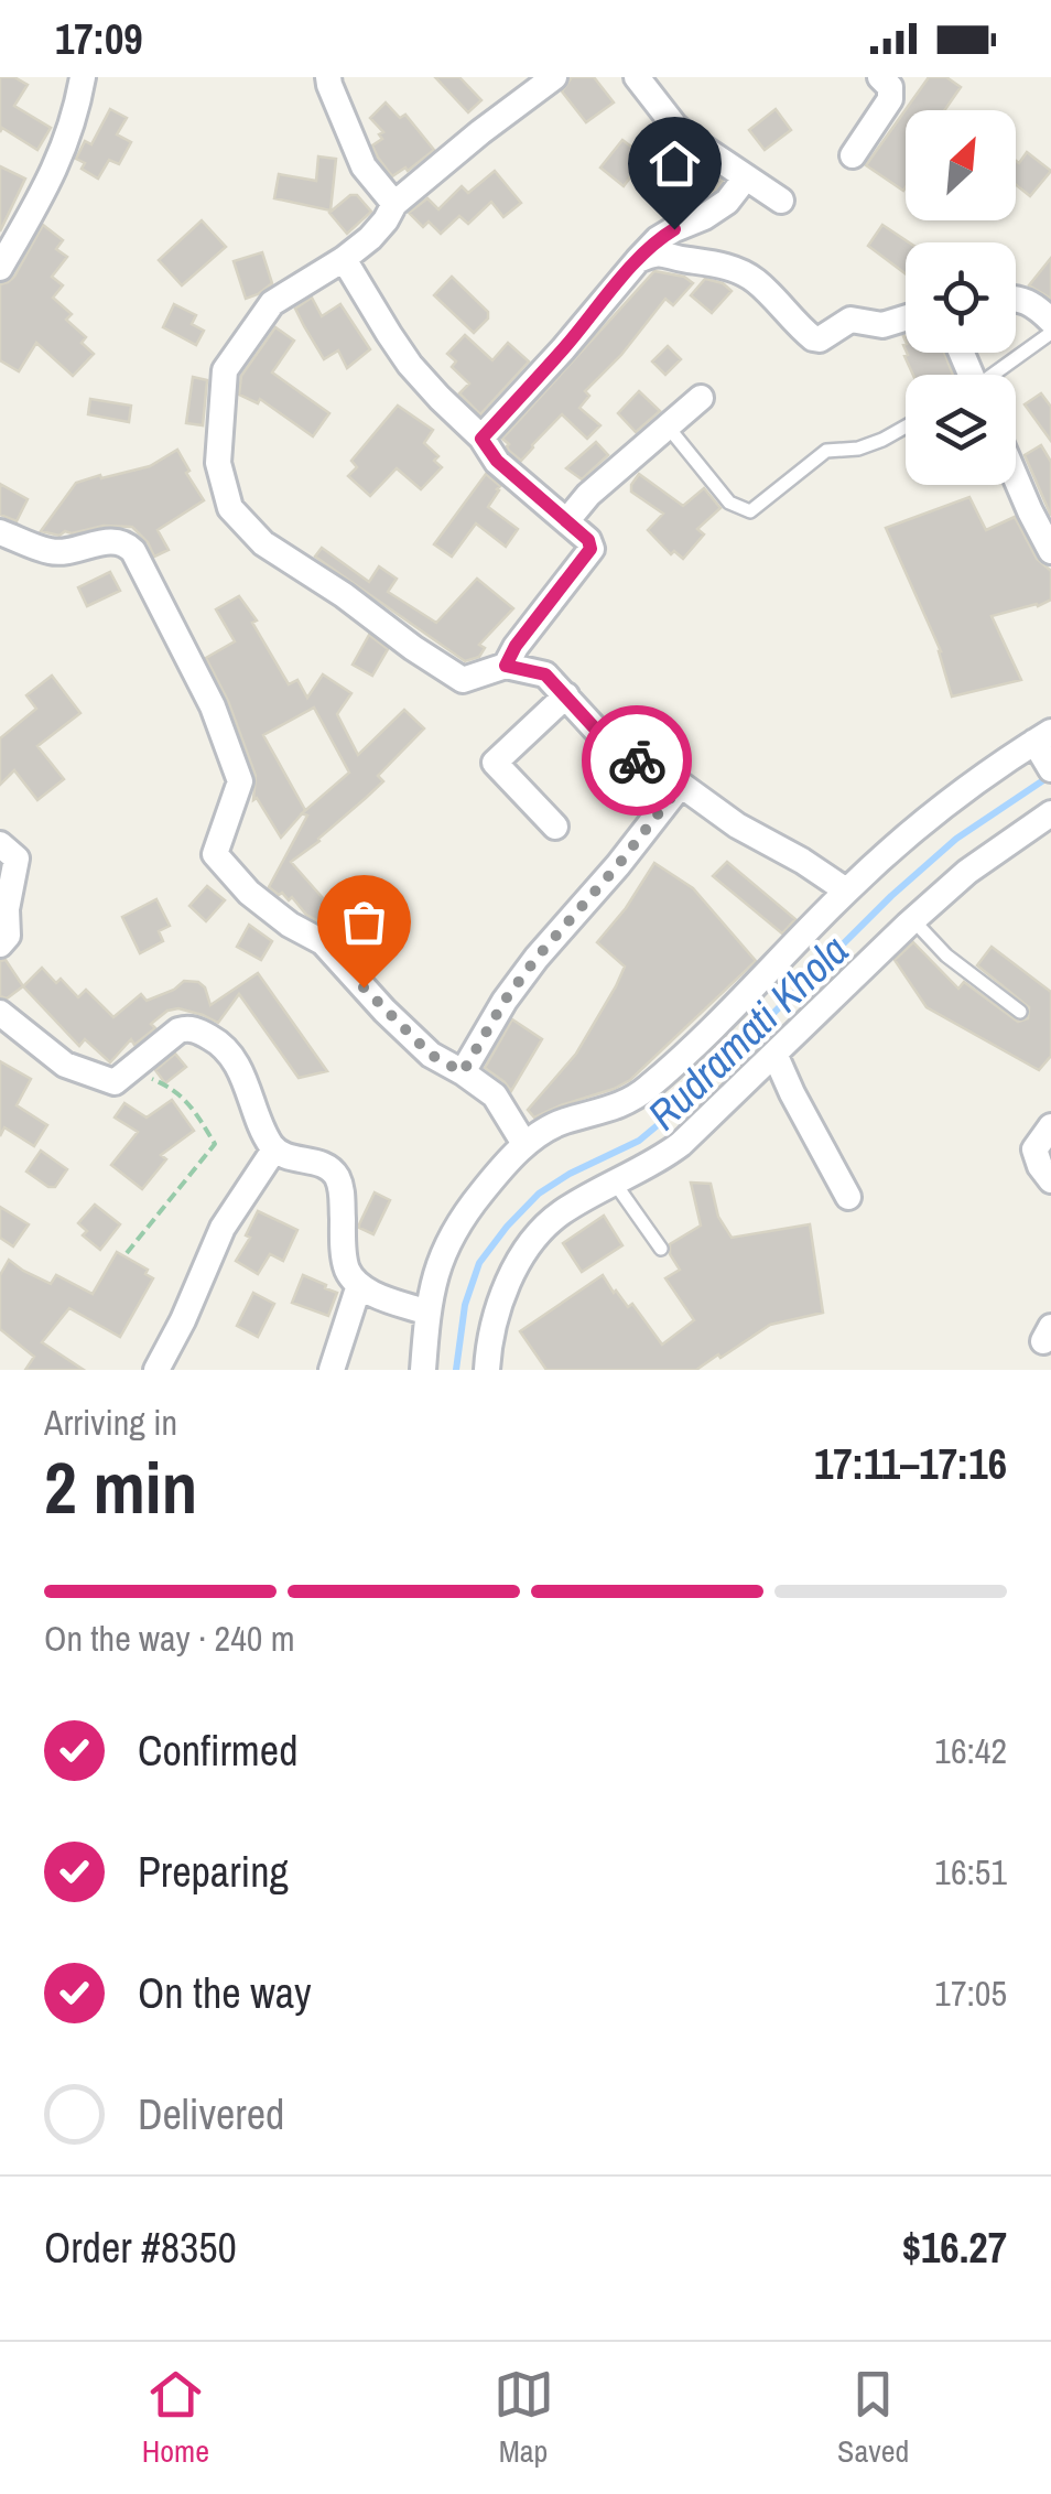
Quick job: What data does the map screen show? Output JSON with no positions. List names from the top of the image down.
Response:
{
  "water": ["Rudramati Khola"],
  "north": "top right",
  "page": {
    "status": "17:09",
    "heading": ["2 min", "Arriving in", "17:11–17:16"],
    "panel": ["Order #8350", "$16.27"],
    "bar": "On the way · 240 m",
    "list": [
      ["Confirmed", "16:42"],
      ["Preparing", "16:51"],
      ["On the way", "17:05"],
      "Delivered"
    ],
    "tabs": ["Home", "Map", "Saved"]
  }
}
